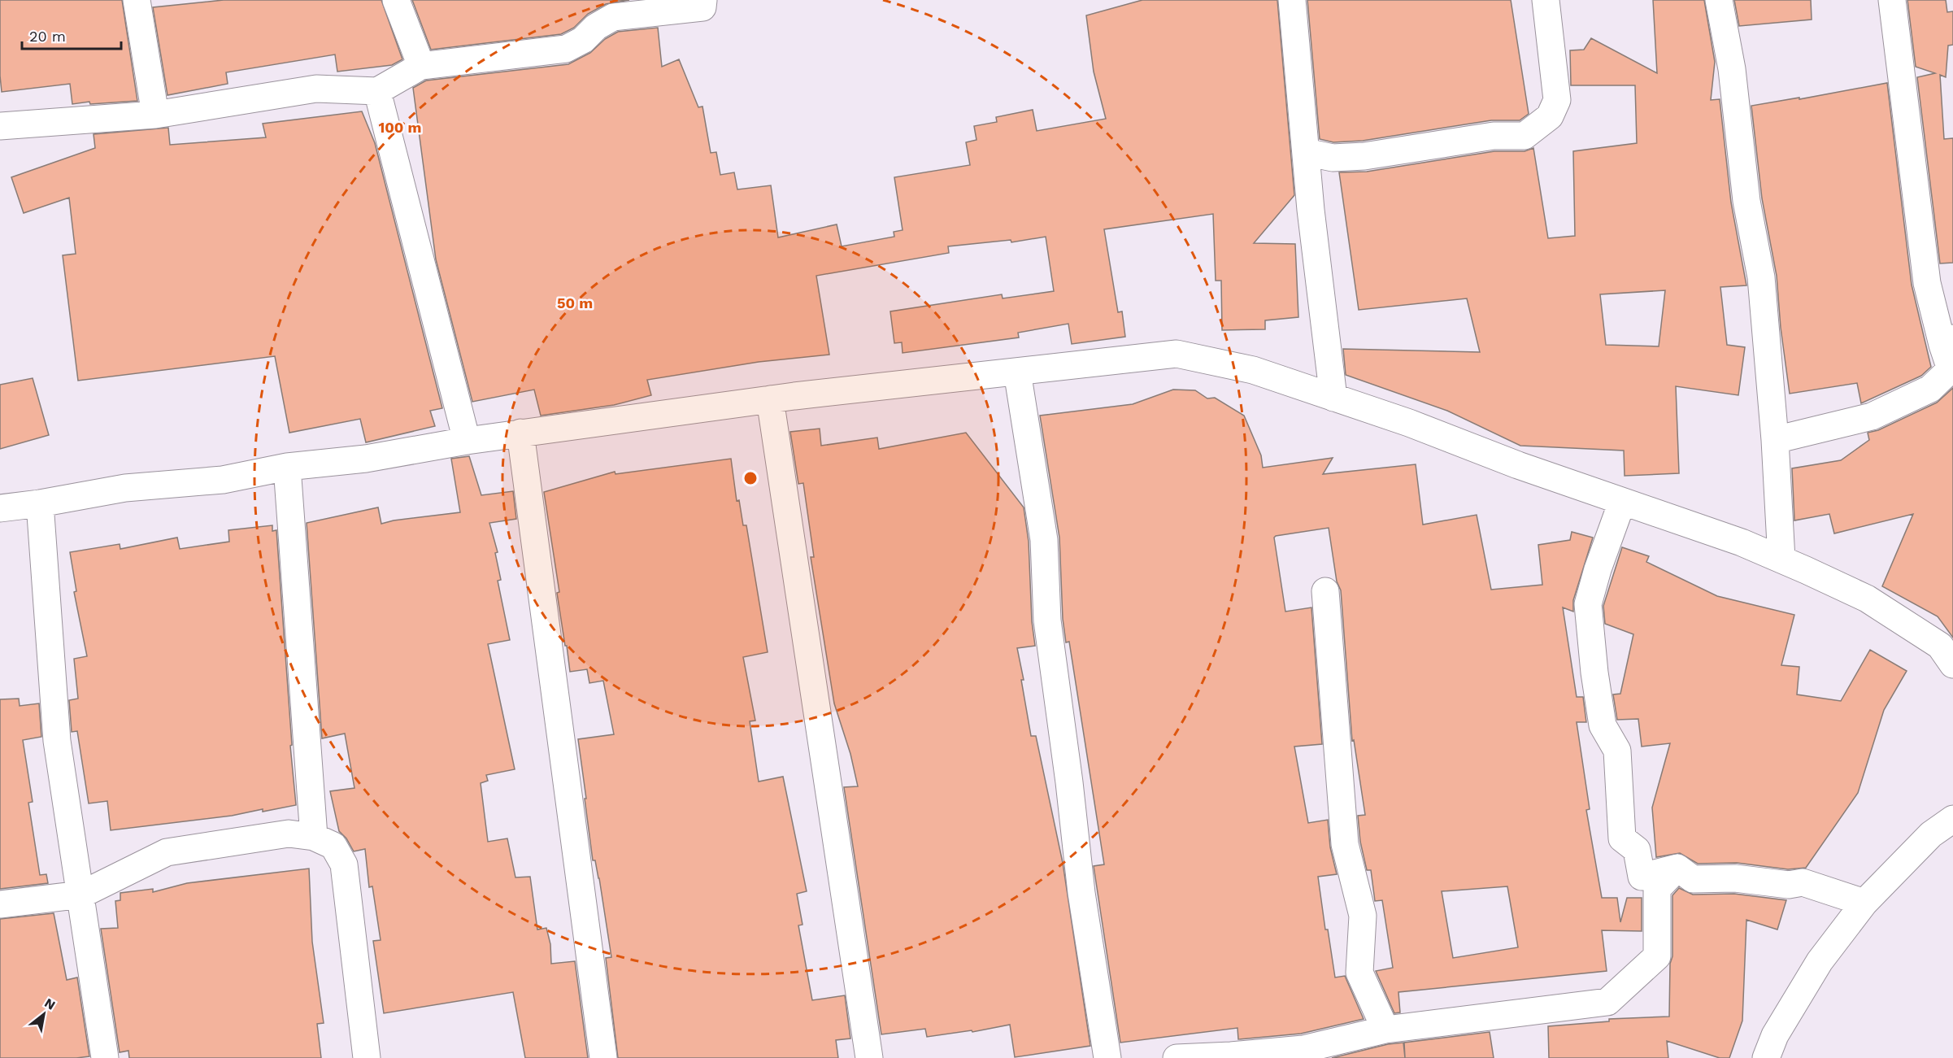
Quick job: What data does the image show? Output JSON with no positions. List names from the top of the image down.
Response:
{
  "scale_bar": "20 m",
  "north": "top right",
  "rings": ["100 m", "50 m"]
}
